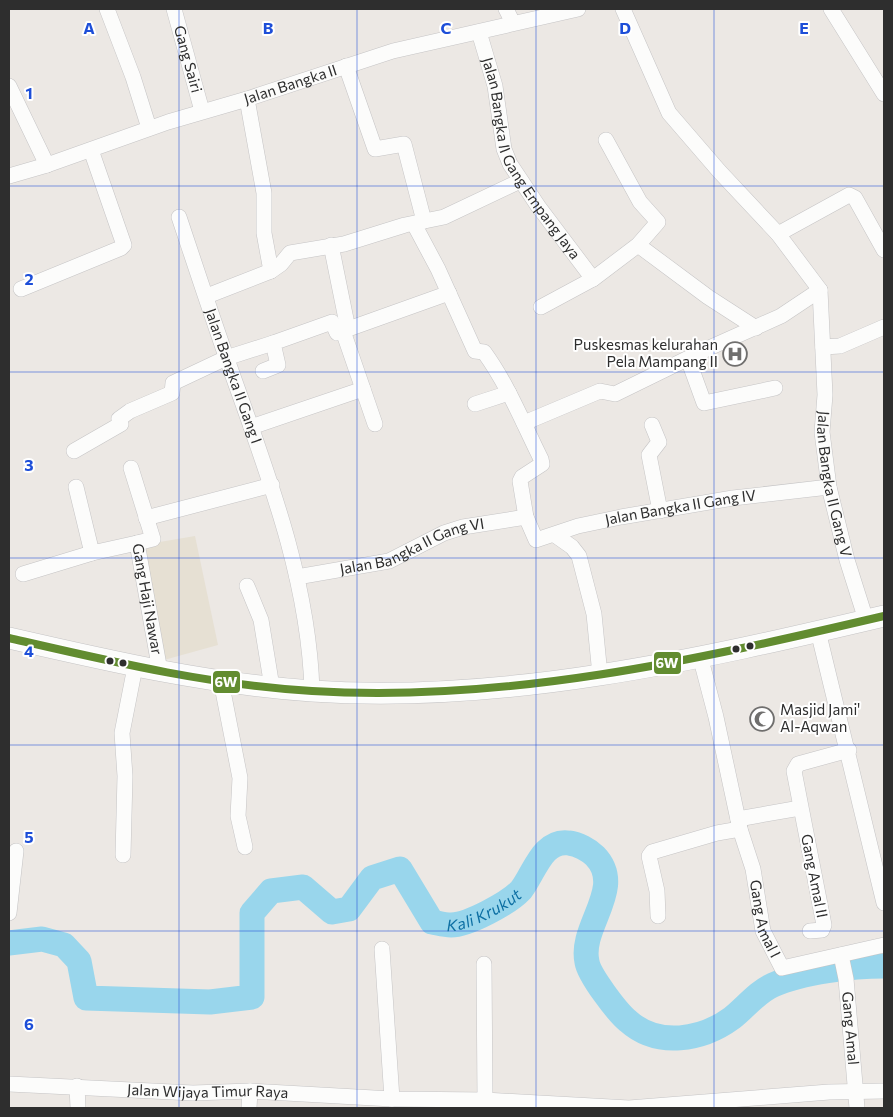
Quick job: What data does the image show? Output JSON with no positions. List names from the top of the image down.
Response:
{
  "streets": {
    "street": [
      "Gang Sairi",
      "Jalan Bangka II",
      "Jalan Bangka II Gang Empang Jaya",
      "Jalan Bangka II Gang I",
      "Jalan Bangka II Gang V",
      "Jalan Bangka II Gang IV",
      "Jalan Bangka II Gang VI",
      "Gang Haji Nawar",
      "Gang Amal II",
      "Gang Amal I",
      "Gang Amal",
      "Jalan Wijaya Timur Raya"
    ]
  },
  "crossings": [
    ["Gang Sairi", "Jalan Bangka II"],
    ["Jalan Bangka II", "Jalan Bangka II Gang Empang Jaya"],
    ["Jalan Bangka II Gang I", "Jalan Bangka II Gang VI"],
    ["Jalan Bangka II Gang V", "Jalan Bangka II Gang IV"],
    ["Jalan Bangka II Gang IV", "Jalan Bangka II Gang VI"],
    ["Gang Amal I", "Gang Amal"],
    ["Gang Amal", "Jalan Wijaya Timur Raya"]
  ],
  "water": ["Kali Krukut"],
  "places": {
    "hospital": ["Puskesmas kelurahan Pela Mampang II"],
    "mosque": ["Masjid Jami' Al-Aqwan"]
  },
  "lines": ["transit line 6W"],
  "grid": {
    "columns": [
      "A",
      "B",
      "C",
      "D",
      "E"
    ],
    "rows": [
      "1",
      "2",
      "3",
      "4",
      "5",
      "6"
    ]
  }
}
